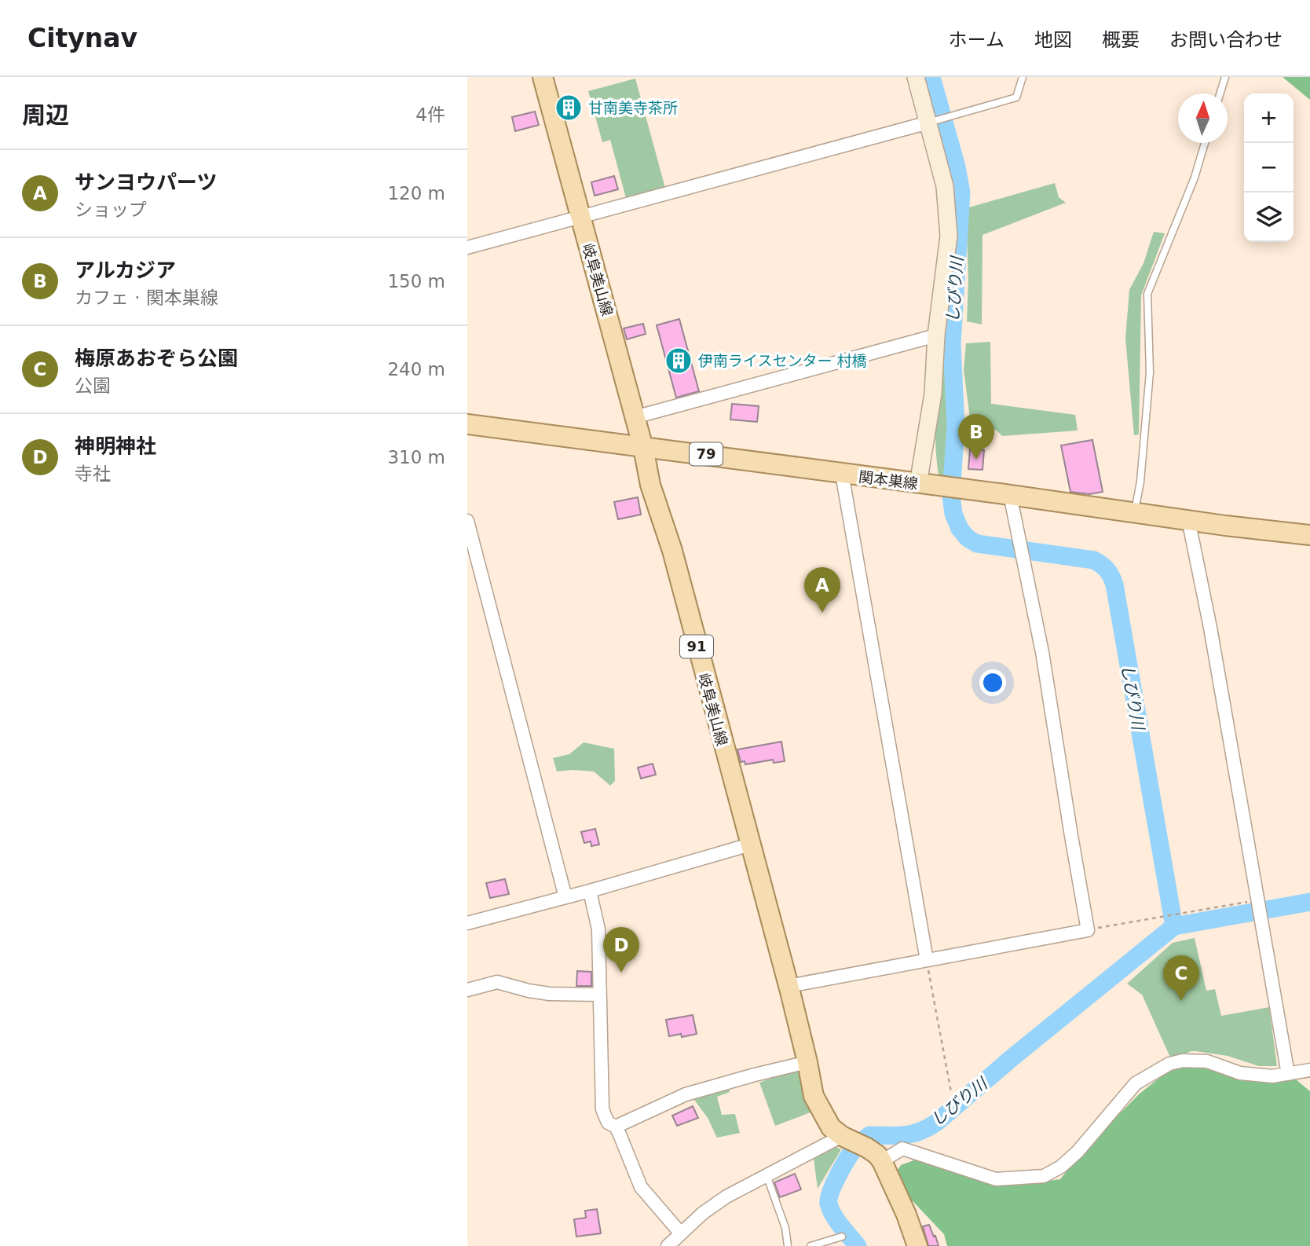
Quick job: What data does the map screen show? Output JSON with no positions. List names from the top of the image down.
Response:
{
  "streets": {
    "main road": [
      "岐阜美山線",
      "79",
      "関本巣線",
      "91"
    ]
  },
  "crossings": [
    ["岐阜美山線", "関本巣線"]
  ],
  "water": ["しびり川"],
  "places": {
    "building": ["甘南美寺茶所", "伊南ライスセンター 村橋"]
  },
  "north": "top",
  "page": {
    "header": "Citynav",
    "nav": [
      "ホーム",
      "地図",
      "概要",
      "お問い合わせ"
    ],
    "heading": ["周辺", "4件"],
    "map_buttons": ["+", "−"],
    "list": [
      {
        "mark": "A",
        "name": "サンヨウパーツ",
        "note": "ショップ",
        "value": "120 m"
      },
      {
        "mark": "B",
        "name": "アルカジア",
        "note": "カフェ · 関本巣線",
        "value": "150 m"
      },
      {
        "mark": "C",
        "name": "梅原あおぞら公園",
        "note": "公園",
        "value": "240 m"
      },
      {
        "mark": "D",
        "name": "神明神社",
        "note": "寺社",
        "value": "310 m"
      }
    ],
    "pins": [
      "B",
      "A",
      "D",
      "C"
    ]
  }
}
